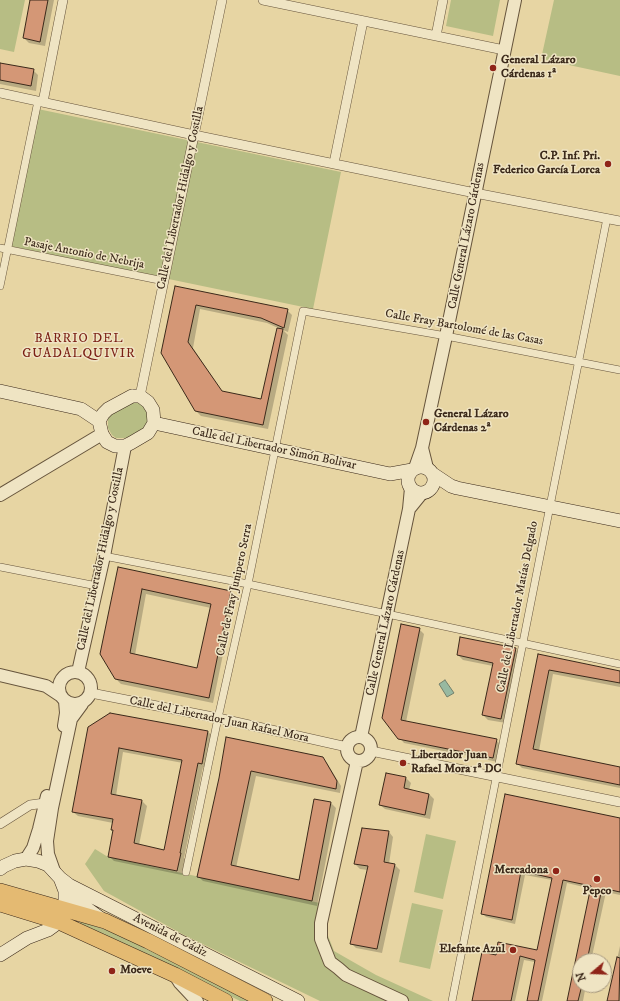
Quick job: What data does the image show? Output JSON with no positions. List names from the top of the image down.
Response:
{
  "streets": {
    "main road": ["Calle del Libertador Simón Bolivar", "Avenida de Cádiz"],
    "street": [
      "Calle del Libertador Hidalgo y Costilla",
      "Calle General Lázaro Cárdenas",
      "Pasaje Antonio de Nebrija",
      "Calle Fray Bartolomé de las Casas",
      "Calle de Fray Junipero Serra",
      "Calle del Libertador Matías Delgado",
      "Calle del Libertador Juan Rafael Mora"
    ]
  },
  "crossings": [
    ["Calle del Libertador Hidalgo y Costilla", "Pasaje Antonio de Nebrija"],
    ["Calle del Libertador Hidalgo y Costilla", "Calle del Libertador Simón Bolivar"],
    ["Calle del Libertador Hidalgo y Costilla", "Calle del Libertador Juan Rafael Mora"],
    ["Calle General Lázaro Cárdenas", "Calle Fray Bartolomé de las Casas"],
    ["Calle General Lázaro Cárdenas", "Calle del Libertador Simón Bolivar"],
    ["Calle General Lázaro Cárdenas", "Calle del Libertador Juan Rafael Mora"],
    ["Calle Fray Bartolomé de las Casas", "Calle de Fray Junipero Serra"],
    ["Calle Fray Bartolomé de las Casas", "Calle del Libertador Matías Delgado"],
    ["Calle del Libertador Simón Bolivar", "Calle de Fray Junipero Serra"],
    ["Calle de Fray Junipero Serra", "Calle del Libertador Juan Rafael Mora"]
  ],
  "districts": ["BARRIO DEL GUADALQUIVIR"],
  "places": [
    "General Lázaro Cárdenas 1ª",
    "C.P. Inf. Pri. Federico García Lorca",
    "General Lázaro Cárdenas 2ª",
    "Libertador Juan Rafael Mora 1ª DC",
    "Mercadona",
    "Pepco",
    "Elefante Azul",
    "Moeve"
  ],
  "north": "left"
}
